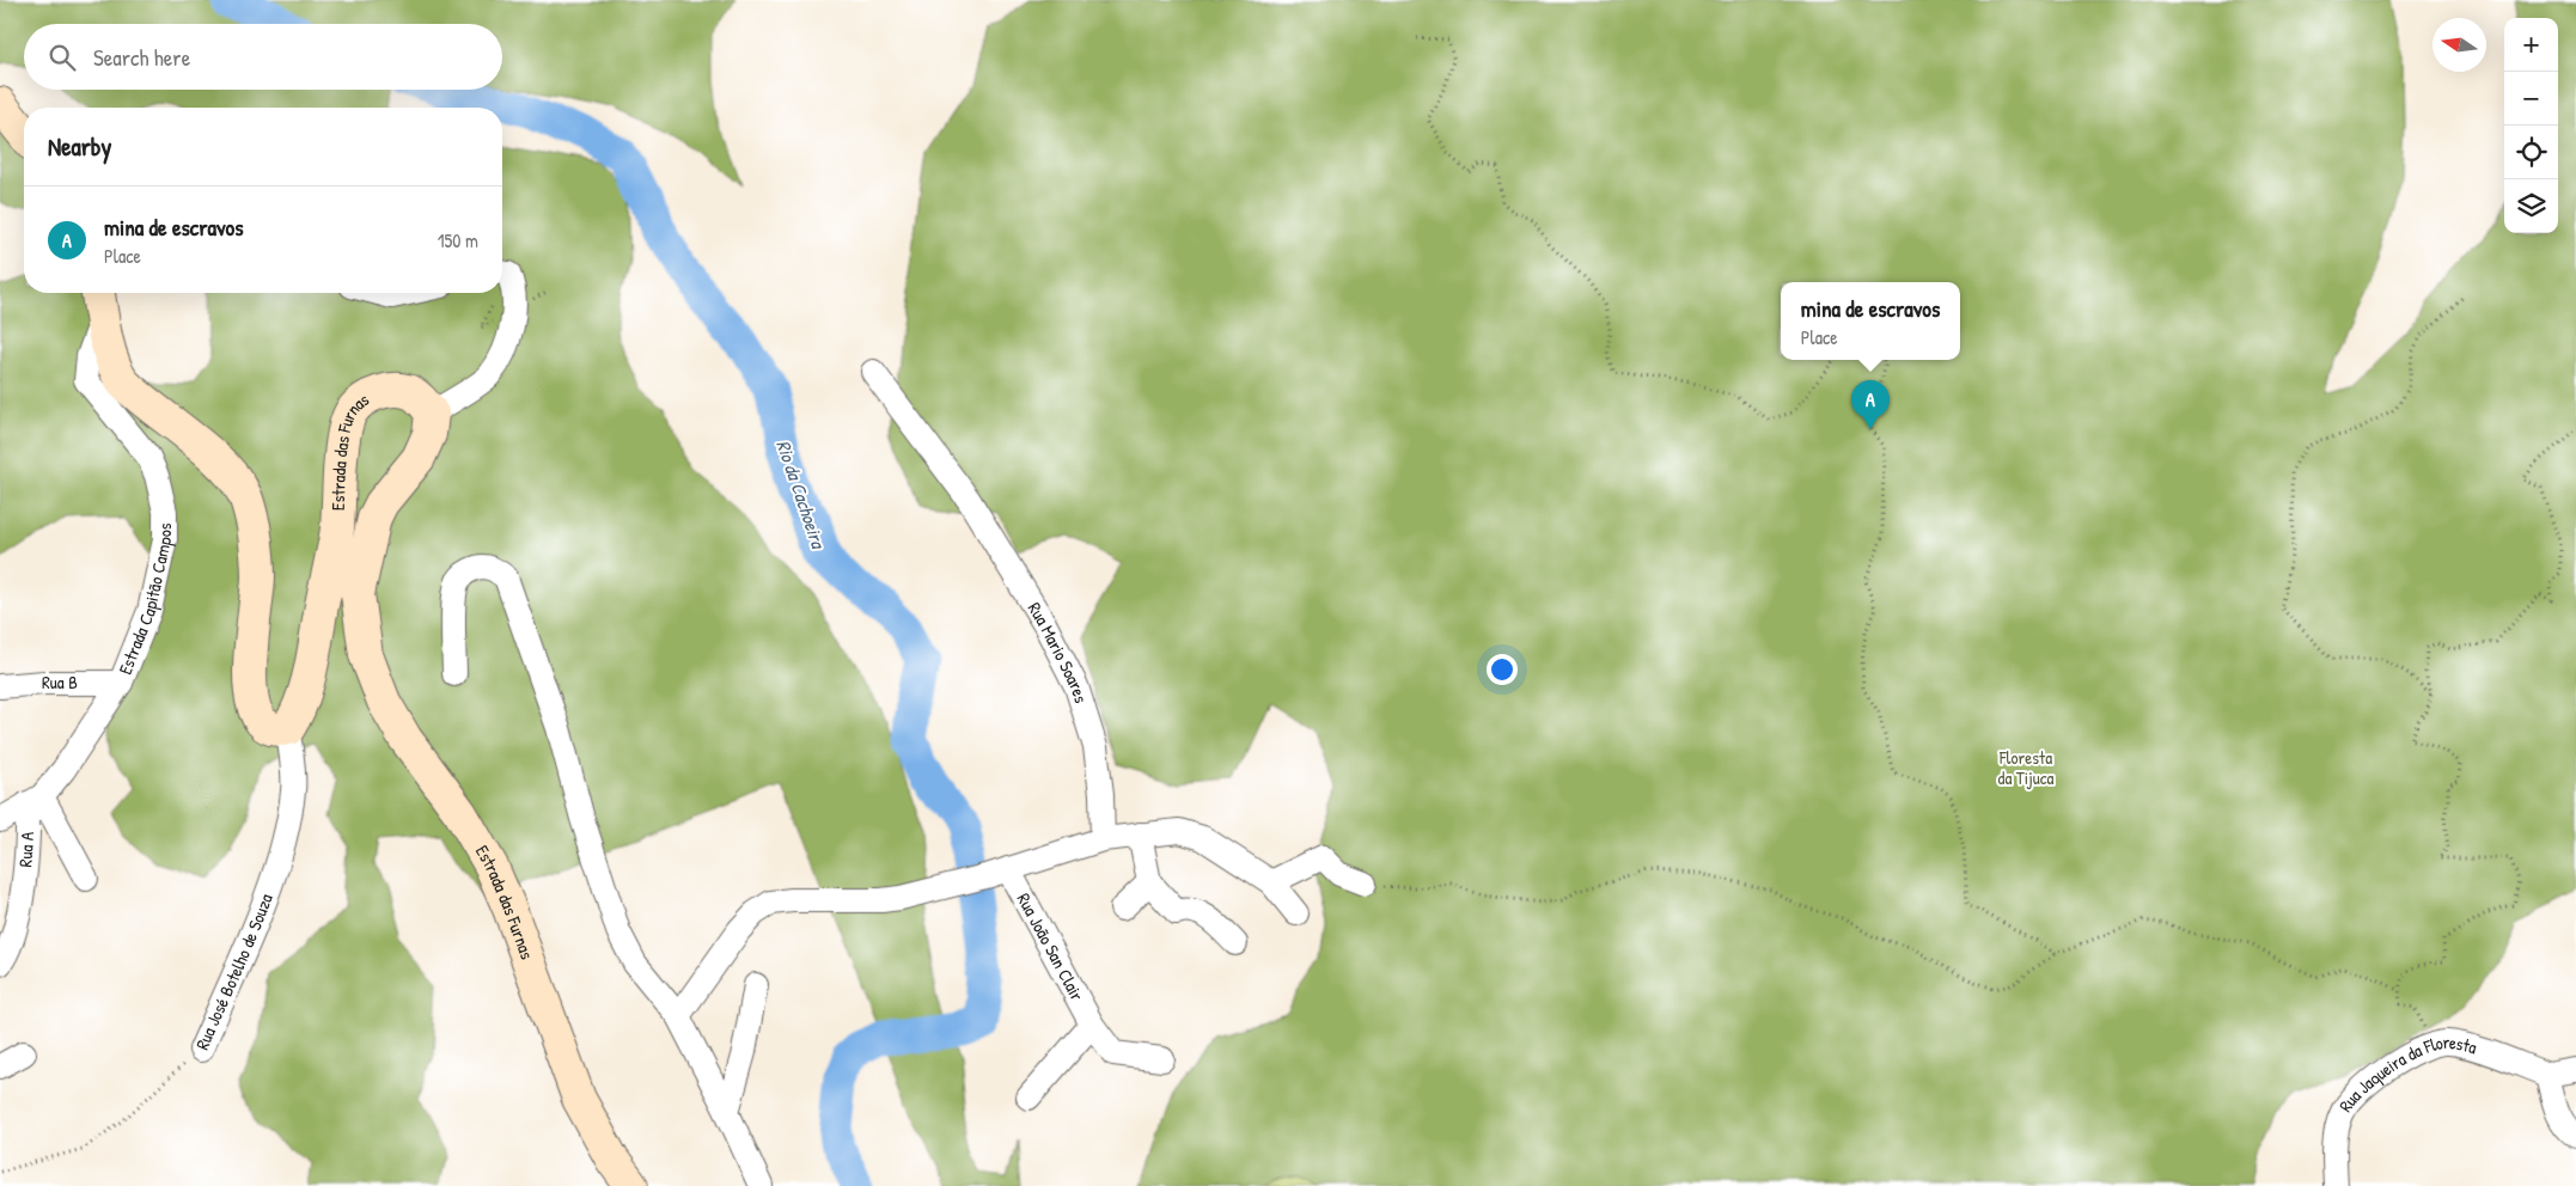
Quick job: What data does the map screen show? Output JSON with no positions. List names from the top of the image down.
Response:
{
  "streets": {
    "main road": ["Estrada das Furnas"],
    "street": [
      "Estrada Capitão Campos",
      "Rua Mario Soares",
      "Rua B",
      "Rua A",
      "Rua João San Clair",
      "Rua José Botelho de Souza",
      "Rua Jaqueira da Floresta"
    ]
  },
  "crossings": [
    ["Estrada das Furnas", "Rua José Botelho de Souza"],
    ["Estrada Capitão Campos", "Rua B"],
    ["Estrada Capitão Campos", "Rua A"]
  ],
  "water": ["Rio da Cachoeira"],
  "parks": ["Floresta da Tijuca"],
  "north": "left",
  "page": {
    "map_buttons": ["+", "−"],
    "search": "Search here",
    "heading": "Nearby",
    "list": [
      {
        "mark": "A",
        "name": "mina de escravos",
        "note": "Place",
        "value": "150 m"
      }
    ],
    "popup": ["mina de escravos", "Place"],
    "pins": "A"
  }
}
